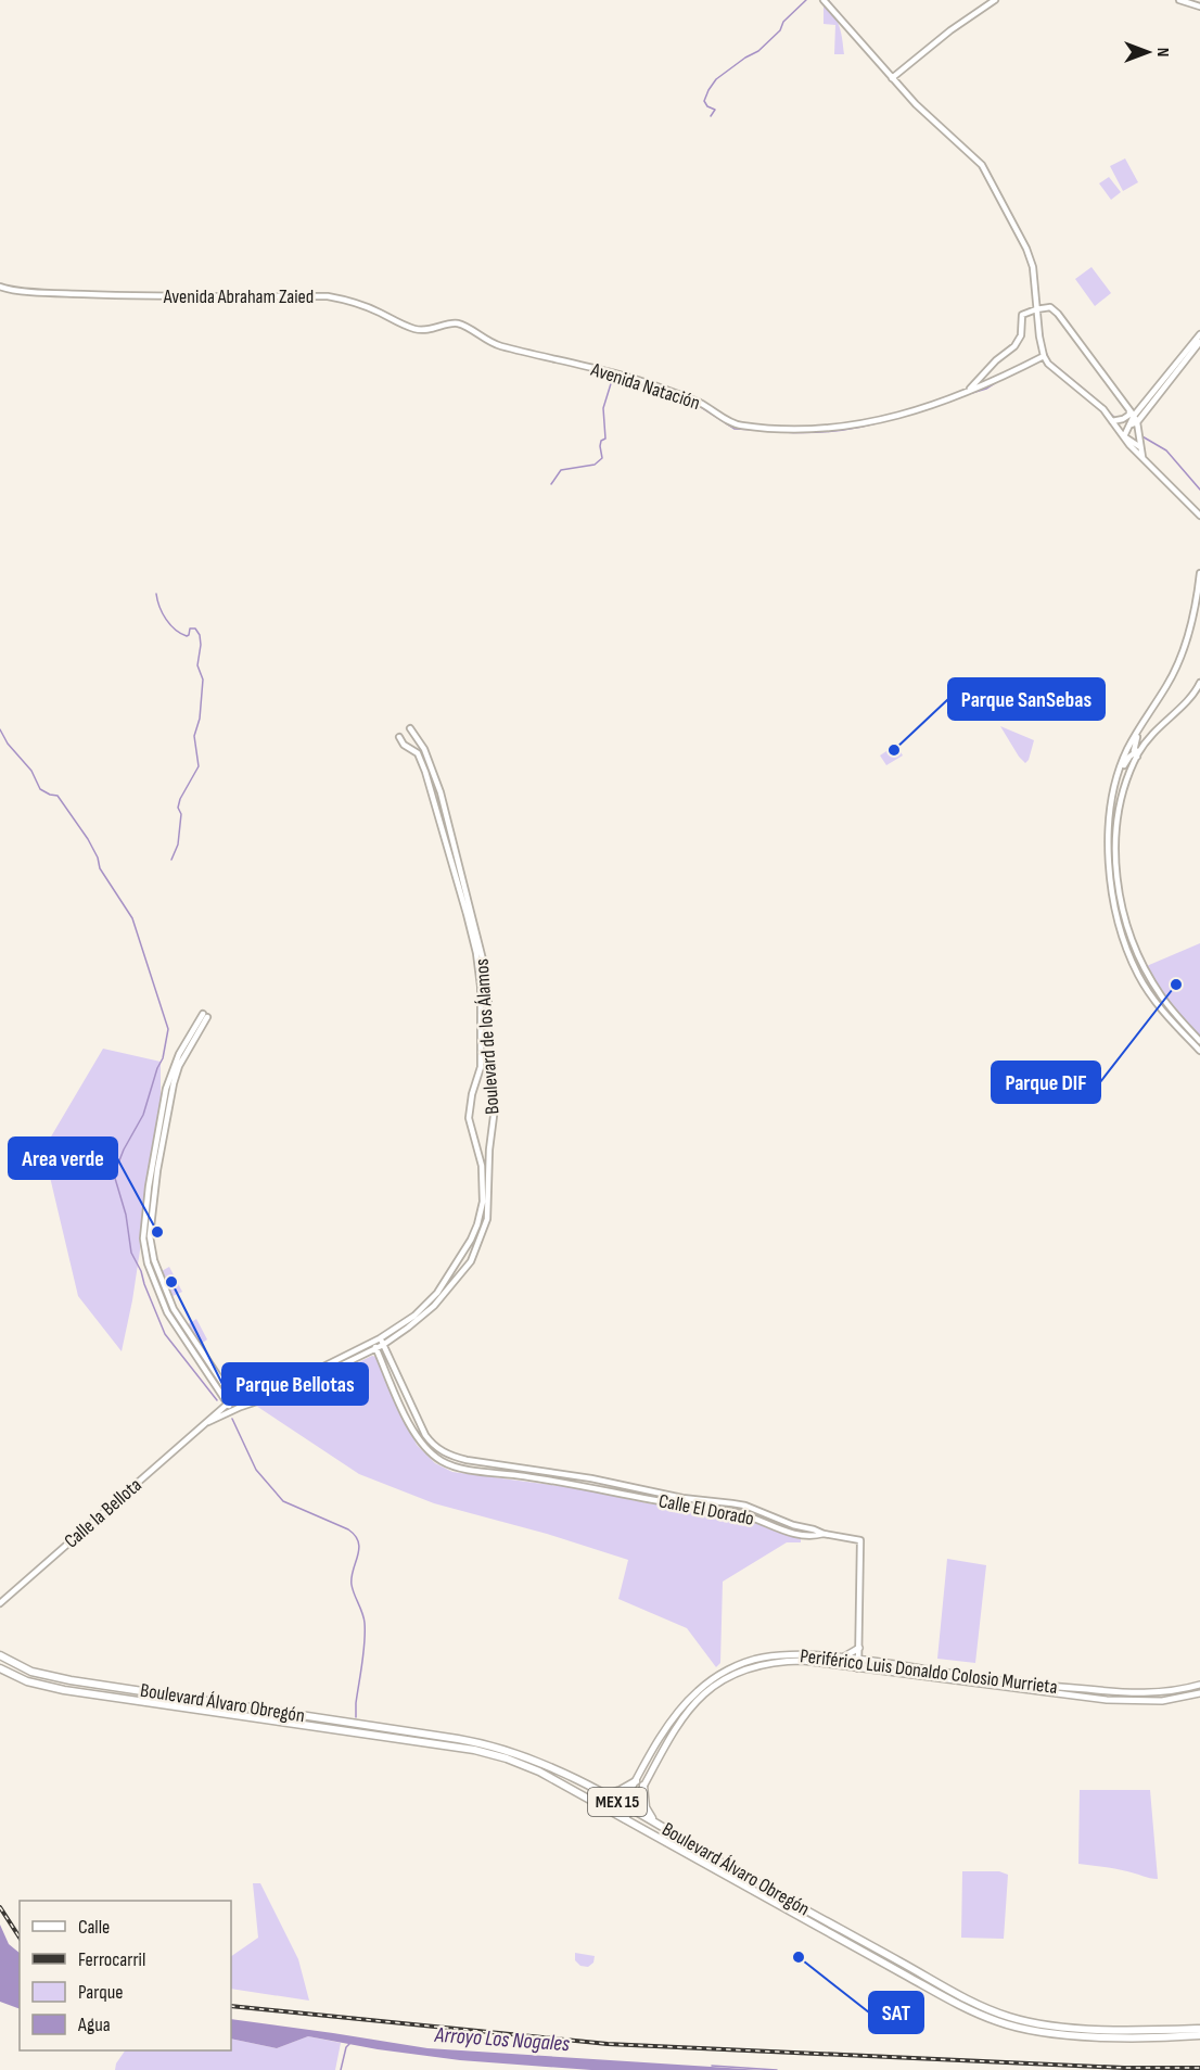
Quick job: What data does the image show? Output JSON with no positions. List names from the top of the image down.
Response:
{
  "streets": {
    "highway": ["Boulevard Álvaro Obregón", "MEX 15"],
    "main road": ["Periférico Luis Donaldo Colosio Murrieta"],
    "street": [
      "Avenida Abraham Zaied",
      "Avenida Natación",
      "Boulevard de los Álamos",
      "Calle El Dorado",
      "Calle la Bellota"
    ]
  },
  "crossings": [
    ["Avenida Abraham Zaied", "Avenida Natación"],
    ["Boulevard de los Álamos", "Calle El Dorado"],
    ["Boulevard de los Álamos", "Calle la Bellota"],
    ["Periférico Luis Donaldo Colosio Murrieta", "Boulevard Álvaro Obregón"]
  ],
  "water": ["Arroyo Los Nogales"],
  "places": [
    "Parque SanSebas",
    "Parque DIF",
    "Area verde",
    "Parque Bellotas",
    "SAT"
  ],
  "legend": [
    "Calle",
    "Ferrocarril",
    "Parque",
    "Agua"
  ],
  "north": "right"
}
